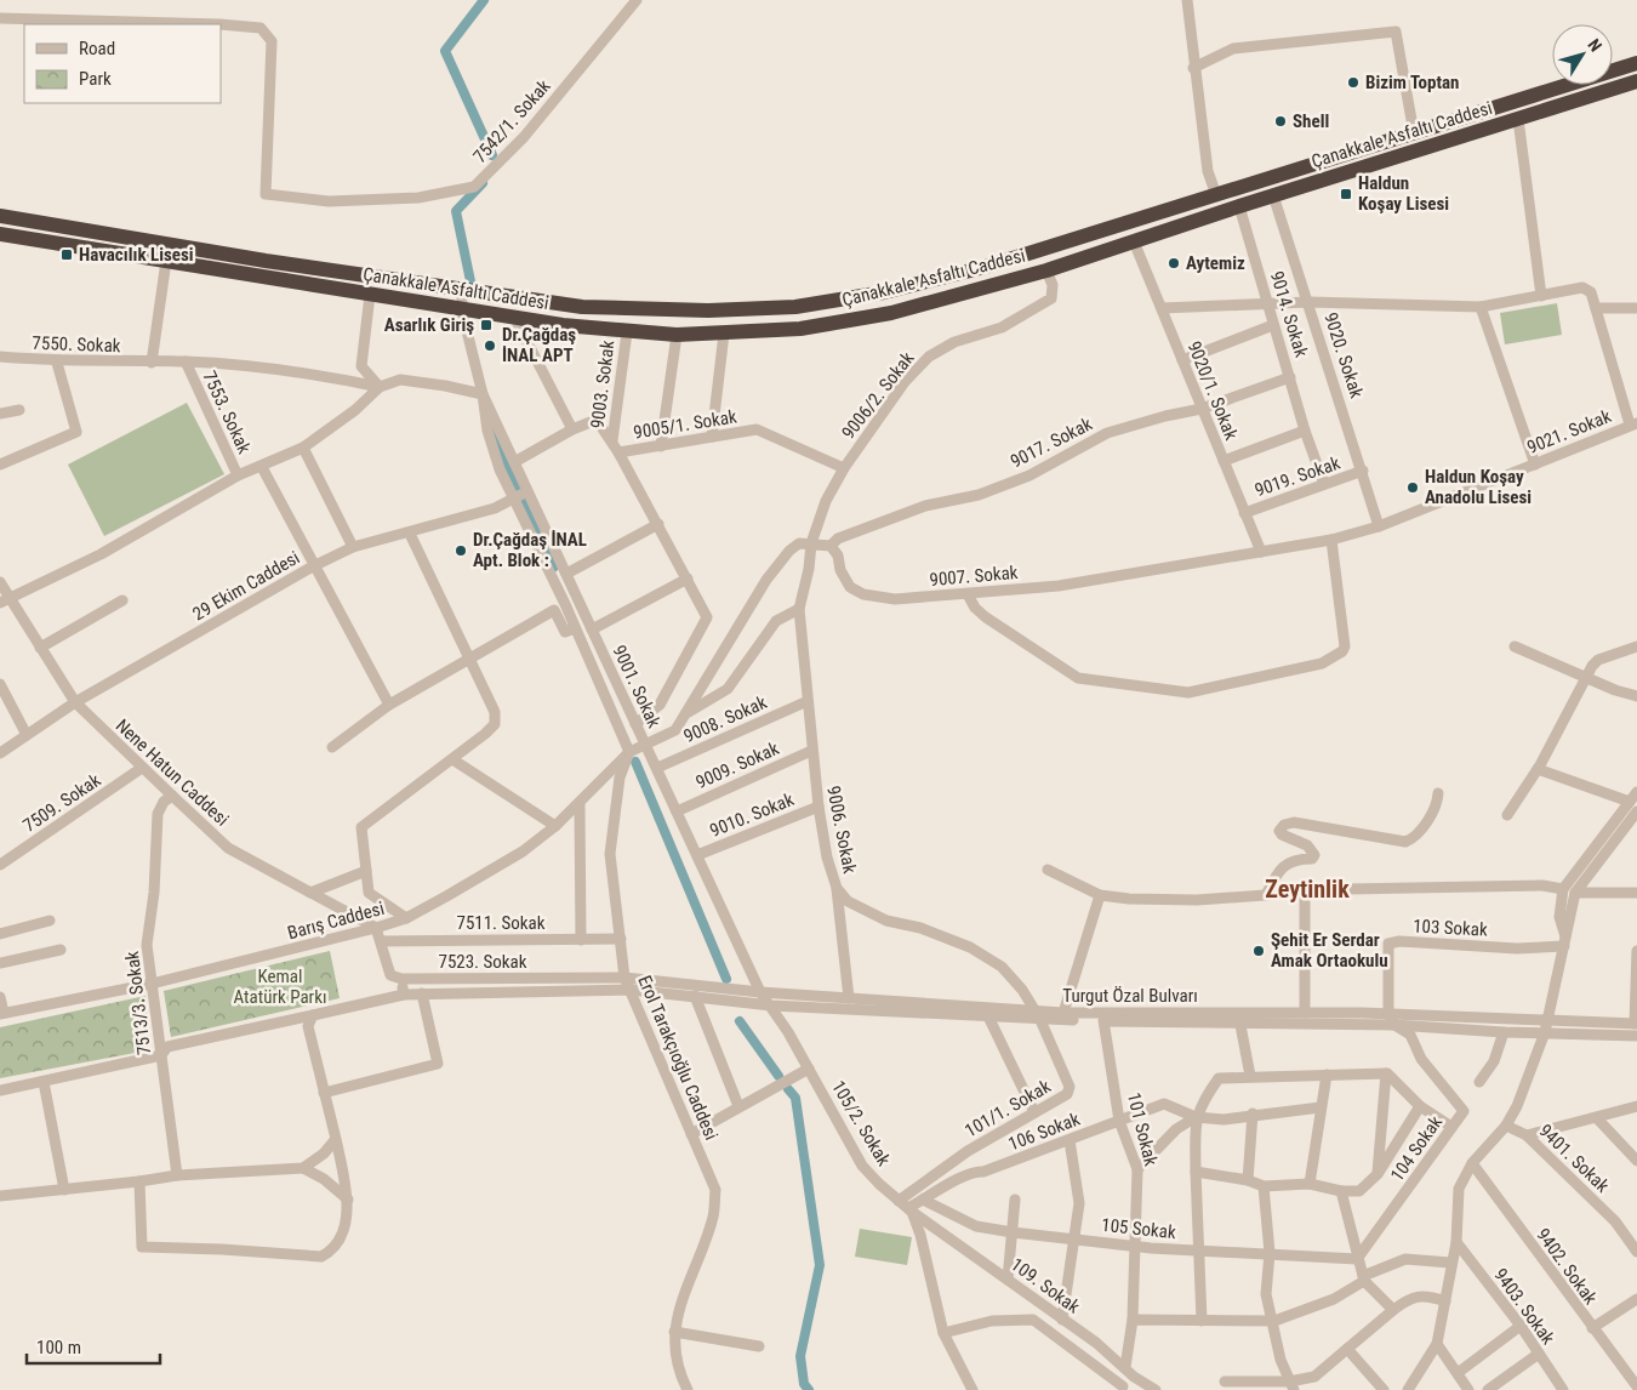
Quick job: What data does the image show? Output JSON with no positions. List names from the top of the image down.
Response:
{
  "streets": {
    "highway": ["Çanakkale Asfaltı Caddesi"],
    "street": [
      "7542/1. Sokak",
      "9014. Sokak",
      "7550. Sokak",
      "9020. Sokak",
      "9003. Sokak",
      "9020/1. Sokak",
      "9006/2. Sokak",
      "7553. Sokak",
      "9005/1. Sokak",
      "9021. Sokak",
      "9017. Sokak",
      "9019. Sokak",
      "9007. Sokak",
      "29 Ekim Caddesi",
      "9001. Sokak",
      "9008. Sokak",
      "9009. Sokak",
      "Nene Hatun Caddesi",
      "7509. Sokak",
      "9010. Sokak",
      "9006. Sokak",
      "Barış Caddesi",
      "7511. Sokak",
      "103 Sokak",
      "7523. Sokak",
      "Turgut Özal Bulvarı",
      "7513/3. Sokak",
      "Erol Tarakçıoğlu Caddesi",
      "101/1. Sokak",
      "105/2. Sokak",
      "101 Sokak",
      "106 Sokak",
      "104 Sokak",
      "9401. Sokak",
      "105 Sokak",
      "9402. Sokak",
      "109. Sokak",
      "9403. Sokak"
    ]
  },
  "crossings": [
    ["Çanakkale Asfaltı Caddesi", "9014. Sokak"],
    ["Çanakkale Asfaltı Caddesi", "9020. Sokak"],
    ["Çanakkale Asfaltı Caddesi", "9003. Sokak"],
    ["Çanakkale Asfaltı Caddesi", "9020/1. Sokak"],
    ["Çanakkale Asfaltı Caddesi", "9006/2. Sokak"],
    ["9014. Sokak", "9017. Sokak"],
    ["9014. Sokak", "9019. Sokak"],
    ["7550. Sokak", "7553. Sokak"],
    ["9020. Sokak", "9021. Sokak"],
    ["9020. Sokak", "9019. Sokak"],
    ["9020. Sokak", "9007. Sokak"],
    ["9003. Sokak", "9005/1. Sokak"],
    ["9020/1. Sokak", "9017. Sokak"],
    ["9020/1. Sokak", "9019. Sokak"],
    ["9020/1. Sokak", "9007. Sokak"],
    ["9006/2. Sokak", "9005/1. Sokak"],
    ["9006/2. Sokak", "9006. Sokak"],
    ["9005/1. Sokak", "9001. Sokak"],
    ["9021. Sokak", "9007. Sokak"],
    ["9017. Sokak", "9007. Sokak"],
    ["29 Ekim Caddesi", "9001. Sokak"],
    ["29 Ekim Caddesi", "Nene Hatun Caddesi"],
    ["9001. Sokak", "9008. Sokak"],
    ["9001. Sokak", "9009. Sokak"],
    ["9001. Sokak", "9010. Sokak"],
    ["9001. Sokak", "Turgut Özal Bulvarı"],
    ["9001. Sokak", "105/2. Sokak"],
    ["9008. Sokak", "9006. Sokak"],
    ["9009. Sokak", "9006. Sokak"],
    ["Nene Hatun Caddesi", "7509. Sokak"],
    ["Nene Hatun Caddesi", "Barış Caddesi"],
    ["Nene Hatun Caddesi", "7513/3. Sokak"],
    ["9010. Sokak", "9006. Sokak"],
    ["9006. Sokak", "Turgut Özal Bulvarı"],
    ["9006. Sokak", "101/1. Sokak"],
    ["Barış Caddesi", "7513/3. Sokak"],
    ["Barış Caddesi", "Erol Tarakçıoğlu Caddesi"],
    ["7511. Sokak", "Erol Tarakçıoğlu Caddesi"],
    ["103 Sokak", "Turgut Özal Bulvarı"],
    ["103 Sokak", "104 Sokak"],
    ["7523. Sokak", "Turgut Özal Bulvarı"],
    ["7523. Sokak", "Erol Tarakçıoğlu Caddesi"],
    ["Turgut Özal Bulvarı", "7513/3. Sokak"],
    ["Turgut Özal Bulvarı", "Erol Tarakçıoğlu Caddesi"],
    ["Turgut Özal Bulvarı", "101/1. Sokak"],
    ["Turgut Özal Bulvarı", "105/2. Sokak"],
    ["Turgut Özal Bulvarı", "101 Sokak"],
    ["101/1. Sokak", "105/2. Sokak"],
    ["105/2. Sokak", "106 Sokak"],
    ["105/2. Sokak", "109. Sokak"],
    ["101 Sokak", "106 Sokak"],
    ["101 Sokak", "105 Sokak"],
    ["101 Sokak", "109. Sokak"],
    ["106 Sokak", "105 Sokak"],
    ["106 Sokak", "109. Sokak"],
    ["104 Sokak", "105 Sokak"]
  ],
  "districts": ["Zeytinlik"],
  "parks": ["Kemal Atatürk Parkı"],
  "places": {
    "other": [
      "Bizim Toptan",
      "Shell",
      "Aytemiz",
      "Dr.Çağdaş İNAL APT",
      "Haldun Koşay Anadolu Lisesi",
      "Dr.Çağdaş İNAL Apt. Blok :",
      "Şehit Er Serdar Amak Ortaokulu"
    ],
    "transit": ["Haldun Koşay Lisesi", "Havacılık Lisesi", "Asarlık Giriş"]
  },
  "legend": ["Road", "Park"],
  "scale_bar": "100 m",
  "north": "top right"
}
